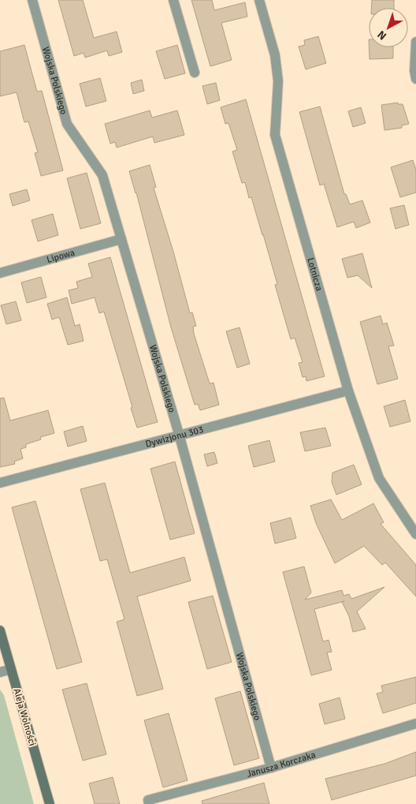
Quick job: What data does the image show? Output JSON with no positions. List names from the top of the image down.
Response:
{
  "streets": {
    "street": [
      "Wojska Polskiego",
      "Lipowa",
      "Lotnicza",
      "Dywizjonu 303",
      "Aleja Wolności",
      "Janusza Korczaka"
    ]
  },
  "crossings": [
    ["Wojska Polskiego", "Lipowa"],
    ["Wojska Polskiego", "Dywizjonu 303"],
    ["Wojska Polskiego", "Janusza Korczaka"],
    ["Lotnicza", "Dywizjonu 303"]
  ],
  "north": "bottom left"
}
